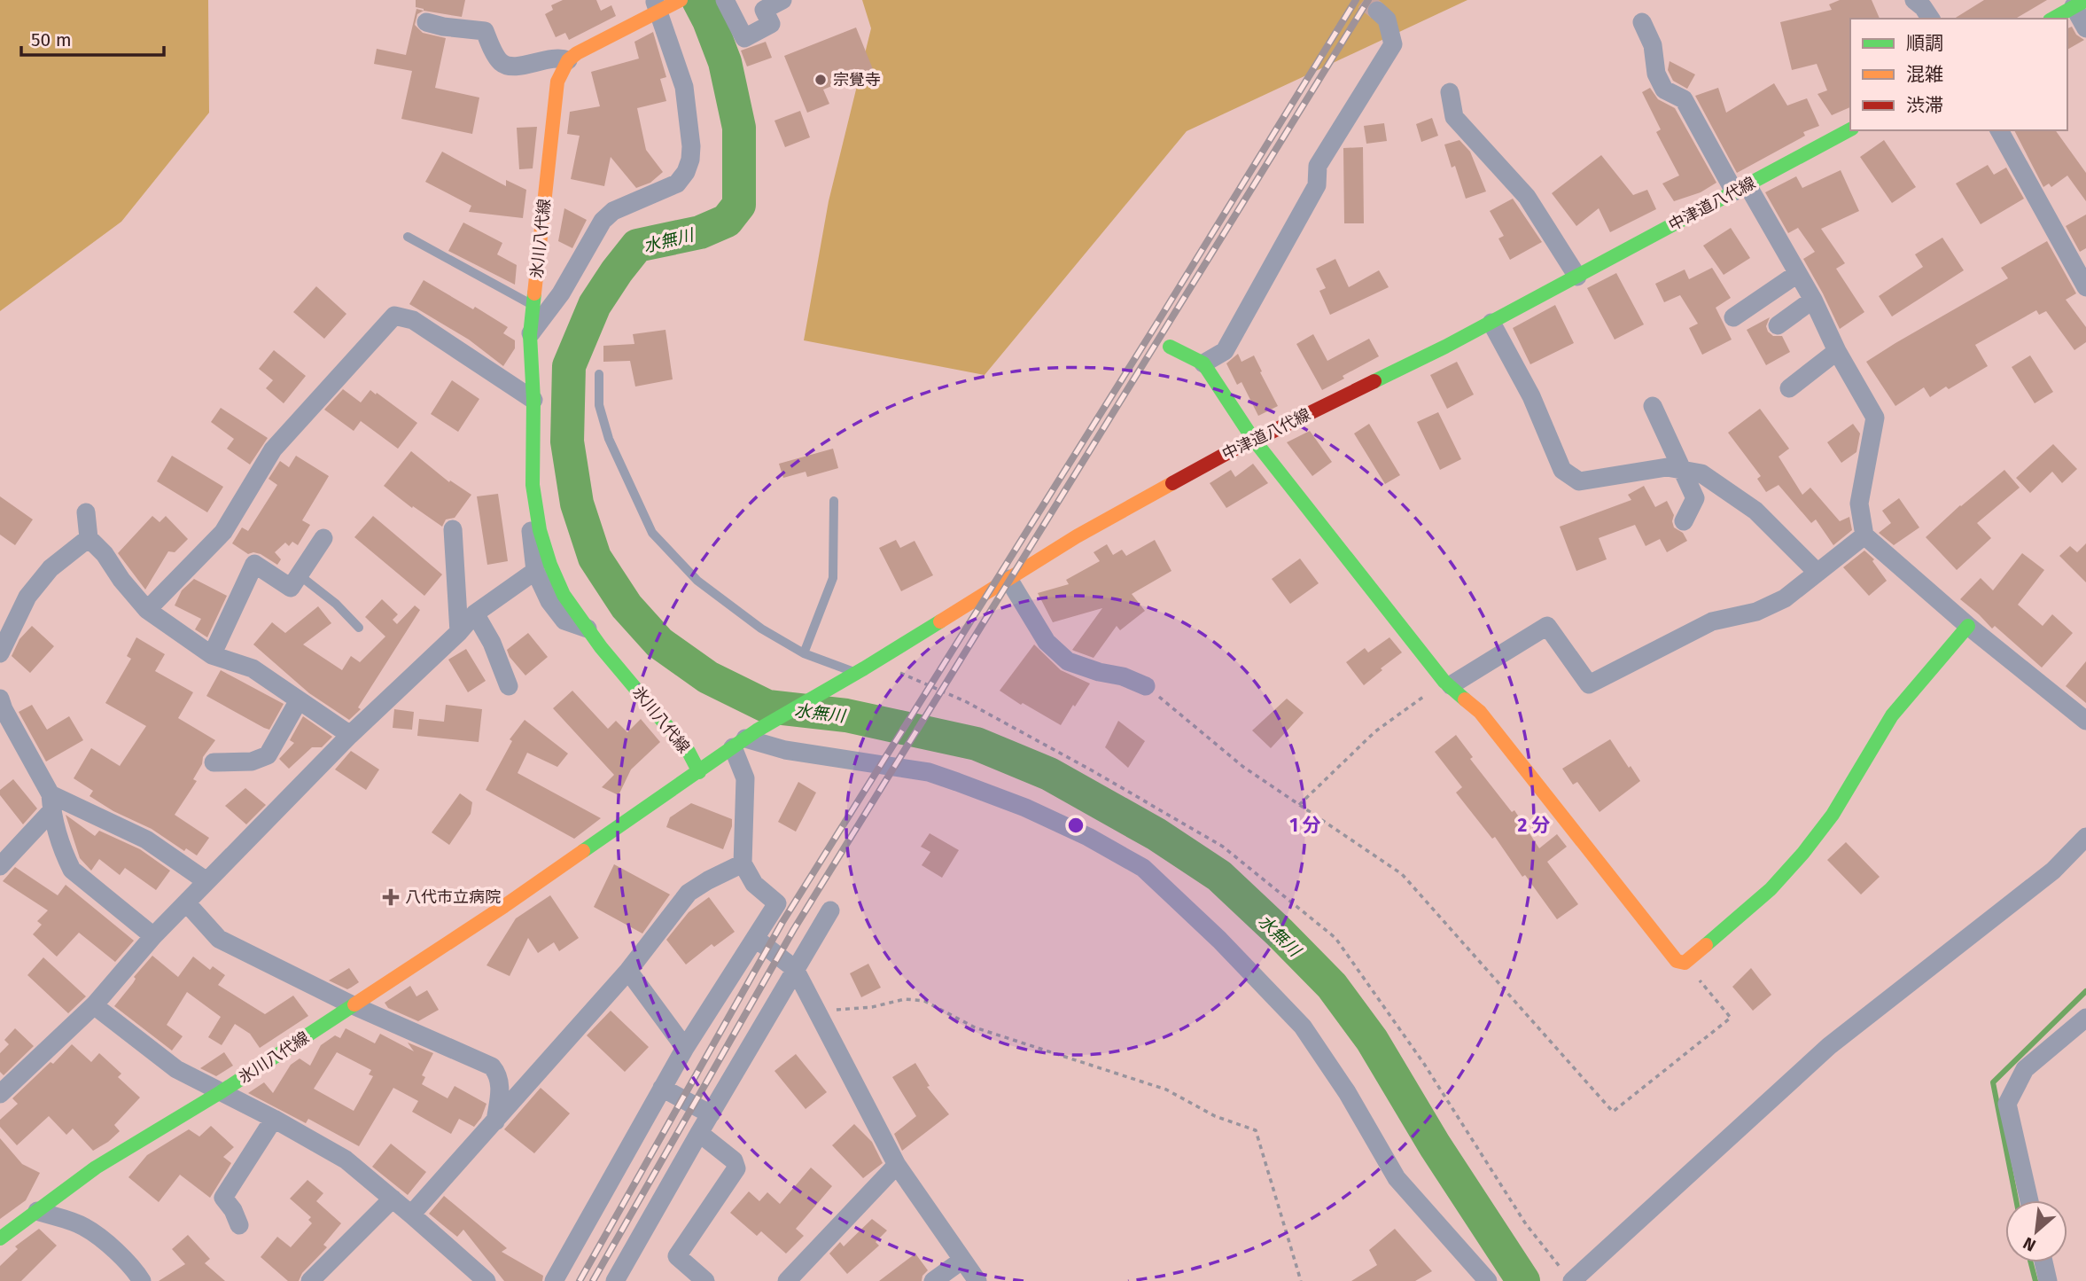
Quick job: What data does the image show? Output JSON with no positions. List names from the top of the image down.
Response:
{
  "streets": {
    "main road": ["中津道八代線", "氷川八代線"]
  },
  "crossings": [
    ["中津道八代線", "氷川八代線"]
  ],
  "water": ["水無川"],
  "places": {
    "other": ["宗覺寺"],
    "health": ["八代市立病院"]
  },
  "legend": ["順調", "混雑", "渋滞"],
  "scale_bar": "50 m",
  "north": "bottom left",
  "rings": ["1 分", "2 分"]
}
